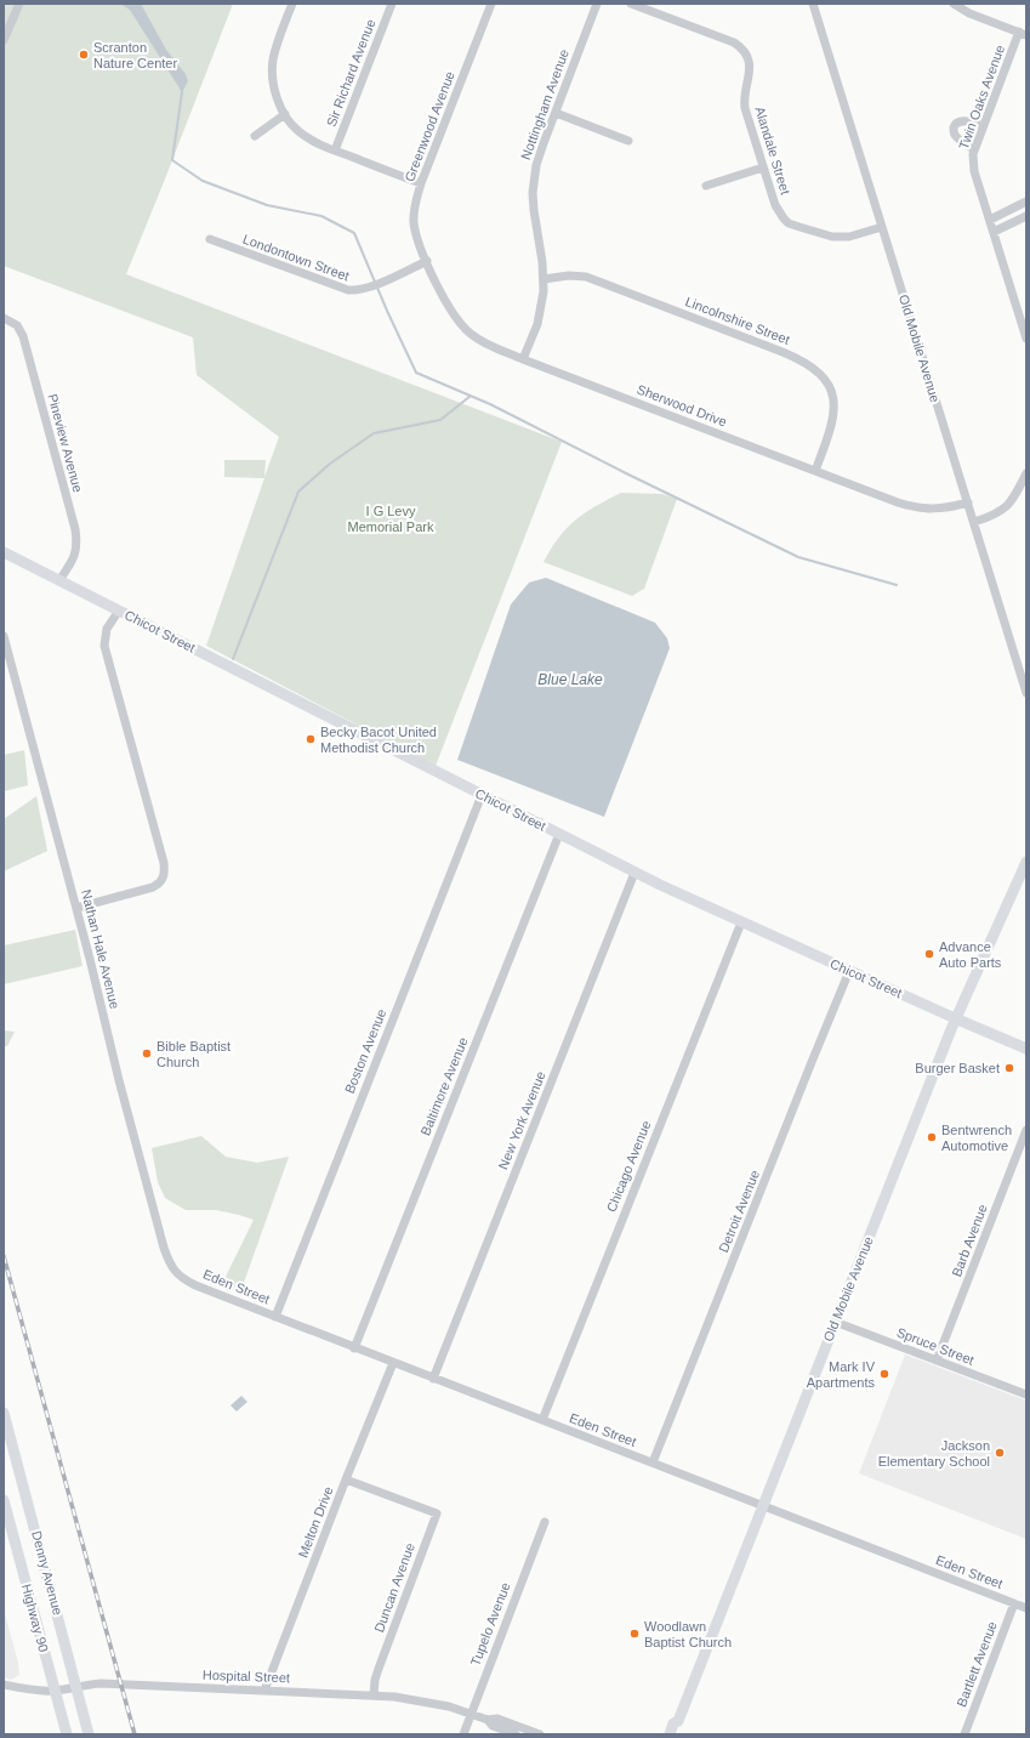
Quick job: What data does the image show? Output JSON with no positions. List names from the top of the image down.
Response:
{
  "streets": {
    "main road": [
      "Old Mobile Avenue",
      "Chicot Street",
      "Denny Avenue",
      "Highway 90"
    ],
    "street": [
      "Sir Richard Avenue",
      "Twin Oaks Avenue",
      "Nottingham Avenue",
      "Greenwood Avenue",
      "Alandale Street",
      "Londontown Street",
      "Lincolnshire Street",
      "Sherwood Drive",
      "Pineview Avenue",
      "Nathan Hale Avenue",
      "Boston Avenue",
      "Baltimore Avenue",
      "New York Avenue",
      "Chicago Avenue",
      "Detroit Avenue",
      "Barb Avenue",
      "Eden Street",
      "Spruce Street",
      "Melton Drive",
      "Duncan Avenue",
      "Tupelo Avenue",
      "Bartlett Avenue",
      "Hospital Street"
    ]
  },
  "crossings": [
    ["Nottingham Avenue", "Lincolnshire Street"],
    ["Nottingham Avenue", "Sherwood Drive"],
    ["Greenwood Avenue", "Londontown Street"],
    ["Greenwood Avenue", "Sherwood Drive"],
    ["Alandale Street", "Old Mobile Avenue"],
    ["Londontown Street", "Sherwood Drive"],
    ["Lincolnshire Street", "Sherwood Drive"],
    ["Old Mobile Avenue", "Sherwood Drive"],
    ["Old Mobile Avenue", "Chicot Street"],
    ["Old Mobile Avenue", "Eden Street"],
    ["Old Mobile Avenue", "Spruce Street"],
    ["Pineview Avenue", "Chicot Street"],
    ["Chicot Street", "Boston Avenue"],
    ["Chicot Street", "Baltimore Avenue"],
    ["Chicot Street", "New York Avenue"],
    ["Chicot Street", "Chicago Avenue"],
    ["Chicot Street", "Detroit Avenue"],
    ["Nathan Hale Avenue", "Eden Street"],
    ["Boston Avenue", "Eden Street"],
    ["Baltimore Avenue", "Eden Street"],
    ["New York Avenue", "Eden Street"],
    ["Chicago Avenue", "Eden Street"],
    ["Detroit Avenue", "Eden Street"],
    ["Barb Avenue", "Spruce Street"],
    ["Eden Street", "Melton Drive"],
    ["Eden Street", "Bartlett Avenue"],
    ["Melton Drive", "Duncan Avenue"],
    ["Melton Drive", "Hospital Street"],
    ["Denny Avenue", "Hospital Street"],
    ["Duncan Avenue", "Hospital Street"],
    ["Highway 90", "Hospital Street"],
    ["Tupelo Avenue", "Hospital Street"]
  ],
  "water": ["Blue Lake"],
  "parks": ["I G Levy Memorial Park"],
  "places": [
    "Scranton Nature Center",
    "Becky Bacot United Methodist Church",
    "Advance Auto Parts",
    "Bible Baptist Church",
    "Burger Basket",
    "Bentwrench Automotive",
    "Mark IV Apartments",
    "Jackson Elementary School",
    "Woodlawn Baptist Church"
  ]
}
